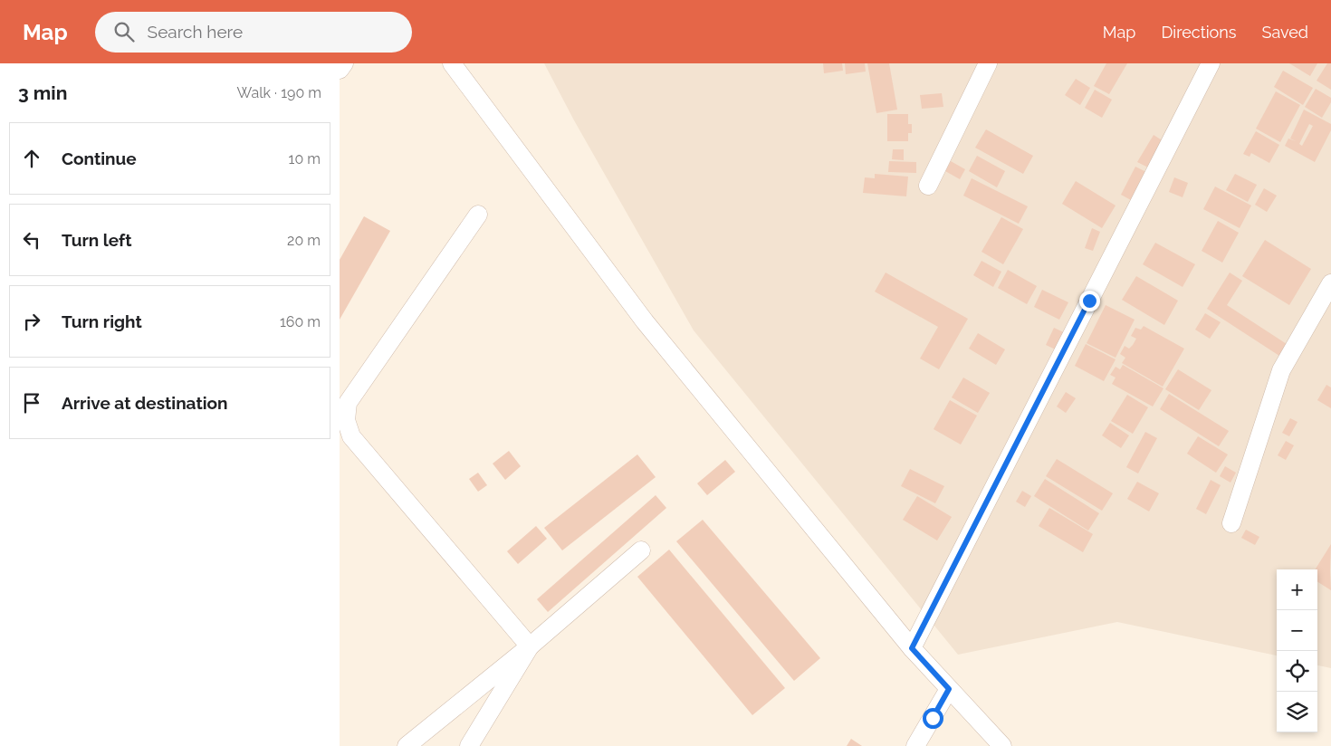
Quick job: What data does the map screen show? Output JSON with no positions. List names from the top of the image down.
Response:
{
  "page": {
    "header": "Map",
    "search": "Search here",
    "nav": ["Map", "Directions", "Saved"],
    "heading": ["3 min", "Walk · 190 m"],
    "list": [
      ["Continue", "10 m"],
      ["Turn left", "20 m"],
      ["Turn right", "160 m"],
      "Arrive at destination"
    ],
    "map_buttons": ["+", "−"]
  }
}
